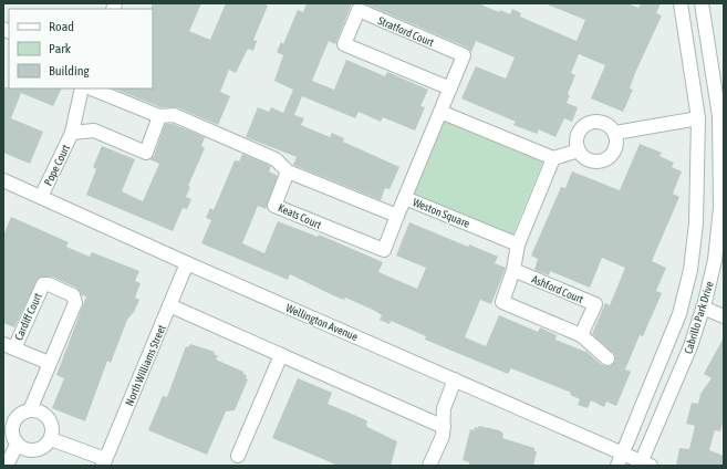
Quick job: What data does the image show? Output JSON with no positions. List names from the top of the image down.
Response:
{
  "streets": {
    "street": [
      "Stratford Court",
      "Pope Court",
      "Weston Square",
      "Keats Court",
      "Ashford Court",
      "Cardiff Court",
      "Cabrillo Park Drive",
      "Wellington Avenue",
      "North Williams Street"
    ]
  },
  "crossings": [
    ["Stratford Court", "Weston Square"],
    ["Pope Court", "Wellington Avenue"],
    ["Weston Square", "Keats Court"],
    ["Cabrillo Park Drive", "Wellington Avenue"],
    ["Wellington Avenue", "North Williams Street"]
  ],
  "legend": ["Road", "Park", "Building"]
}
